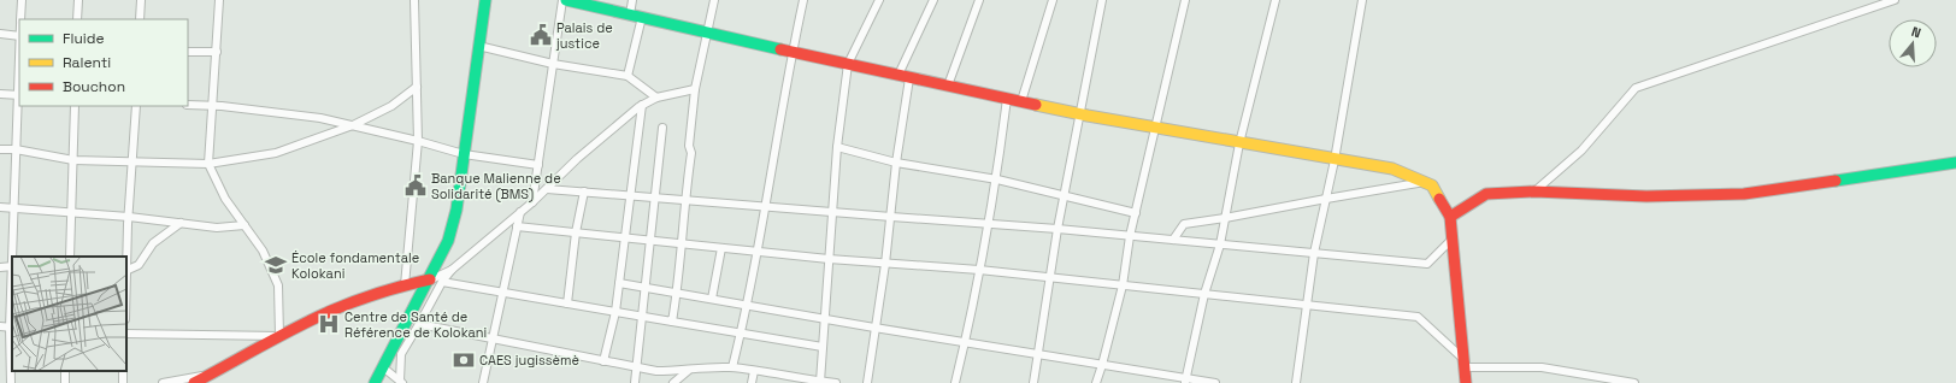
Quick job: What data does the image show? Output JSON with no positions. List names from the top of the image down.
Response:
{
  "places": {
    "public building": ["Palais de justice", "Banque Malienne de Solidarité (BMS)"],
    "school or university": ["École fondamentale Kolokani"],
    "hospital": ["Centre de Santé de Référence de Kolokani"],
    "bank": ["CAES jugissèmè"]
  },
  "legend": ["Fluide", "Ralenti", "Bouchon"],
  "north": "top"
}
